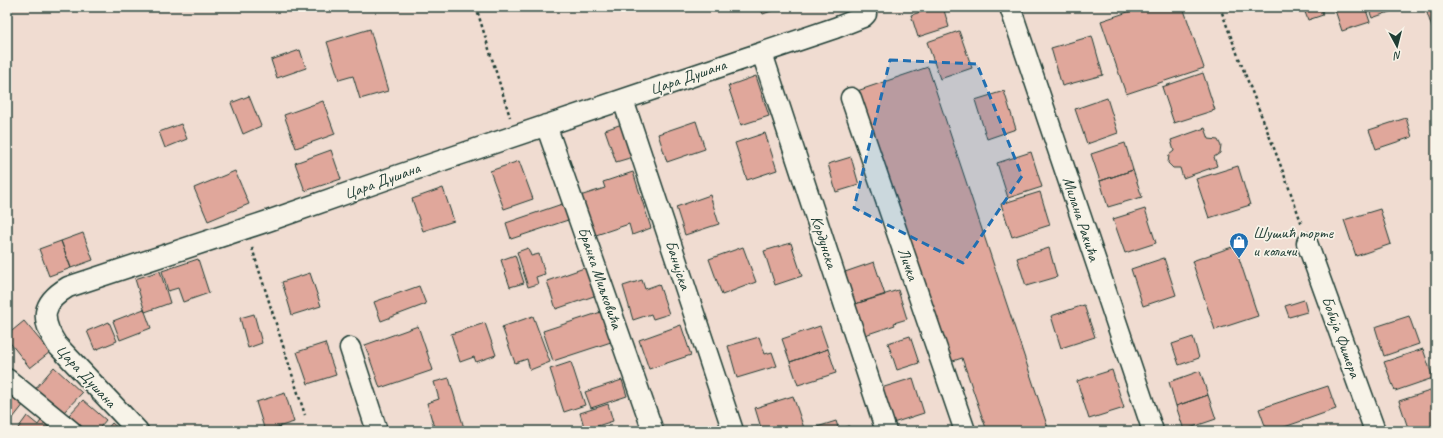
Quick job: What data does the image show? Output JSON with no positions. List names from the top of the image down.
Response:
{
  "streets": {
    "street": [
      "Цара Душана",
      "Милана Ракића",
      "Кордунска",
      "Личка",
      "Банијска",
      "Бранка Миљковића",
      "Бобија Фишера"
    ]
  },
  "crossings": [
    ["Цара Душана", "Кордунска"],
    ["Цара Душана", "Банијска"],
    ["Цара Душана", "Бранка Миљковића"]
  ],
  "places": {
    "shop": ["Шушић торте и колачи"]
  },
  "north": "bottom"
}
